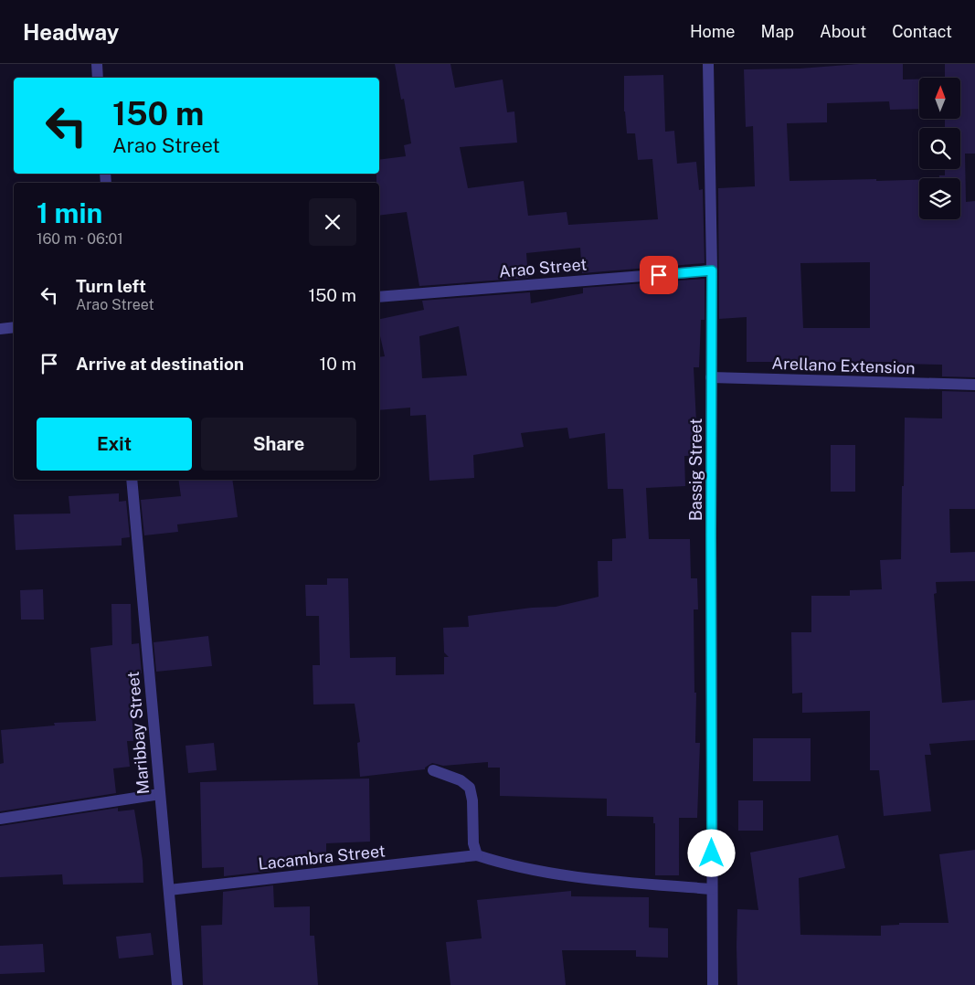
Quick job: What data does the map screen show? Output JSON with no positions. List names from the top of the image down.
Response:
{
  "streets": {
    "street": [
      "Arao Street",
      "Arellano Extension",
      "Bassig Street",
      "Maribbay Street",
      "Lacambra Street"
    ]
  },
  "crossings": [
    ["Arao Street", "Bassig Street"],
    ["Arellano Extension", "Bassig Street"],
    ["Bassig Street", "Lacambra Street"],
    ["Maribbay Street", "Lacambra Street"]
  ],
  "north": "top",
  "page": {
    "header": "Headway",
    "nav": [
      "Home",
      "Map",
      "About",
      "Contact"
    ],
    "turn": ["150 m", "Arao Street"],
    "heading": ["1 min", "160 m · 06:01"],
    "list": [
      {
        "name": "Turn left",
        "note": "Arao Street",
        "value": "150 m"
      },
      {
        "name": "Arrive at destination",
        "value": "10 m"
      }
    ],
    "buttons": ["Exit", "Share"]
  }
}
